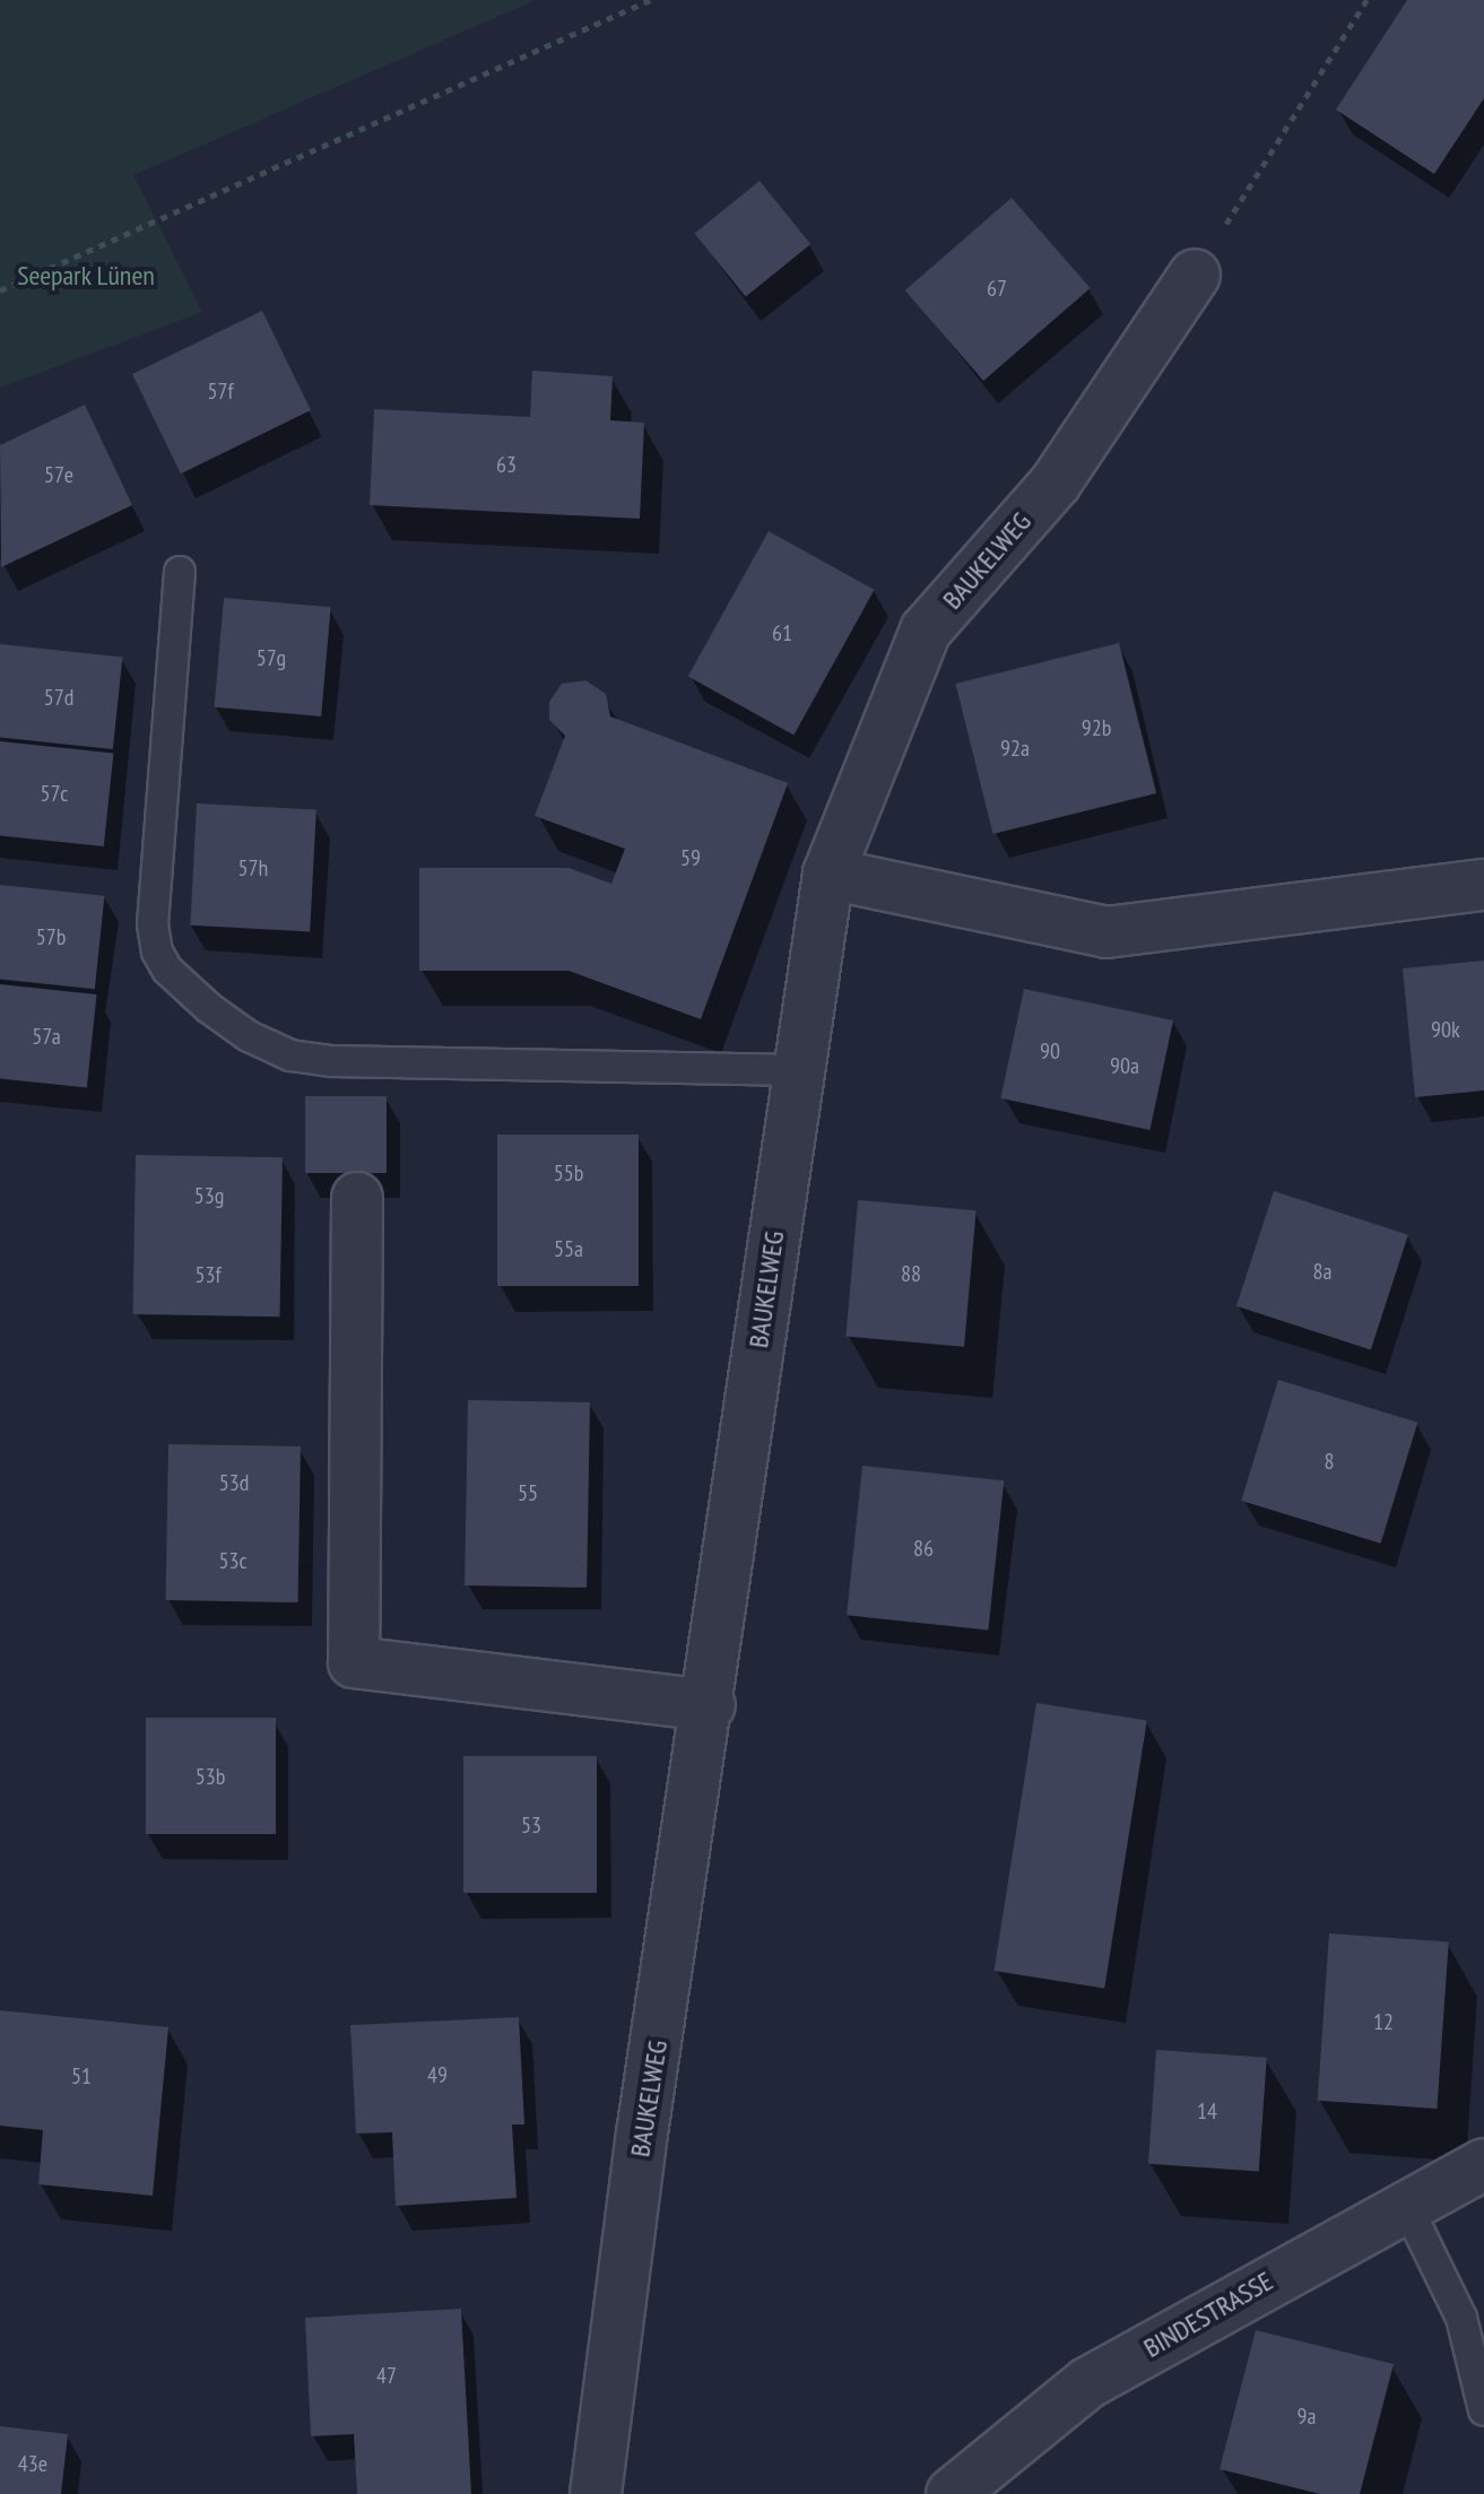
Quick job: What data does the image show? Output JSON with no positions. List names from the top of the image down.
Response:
{
  "streets": {
    "street": ["BAUKELWEG", "BINDESTRASSE"]
  },
  "parks": ["Seepark Lünen"],
  "house_numbers": [
    "67",
    "57f",
    "63",
    "57e",
    "61",
    "57g",
    "57d",
    "92b",
    "92a",
    "57c",
    "59",
    "57h",
    "57b",
    "90k",
    "57a",
    "90",
    "90a",
    "55b",
    "53g",
    "55a",
    "8a",
    "88",
    "53f",
    "8",
    "53d",
    "55",
    "86",
    "53c",
    "53b",
    "53",
    "12",
    "49",
    "51",
    "14",
    "47",
    "9a",
    "43e"
  ]
}
